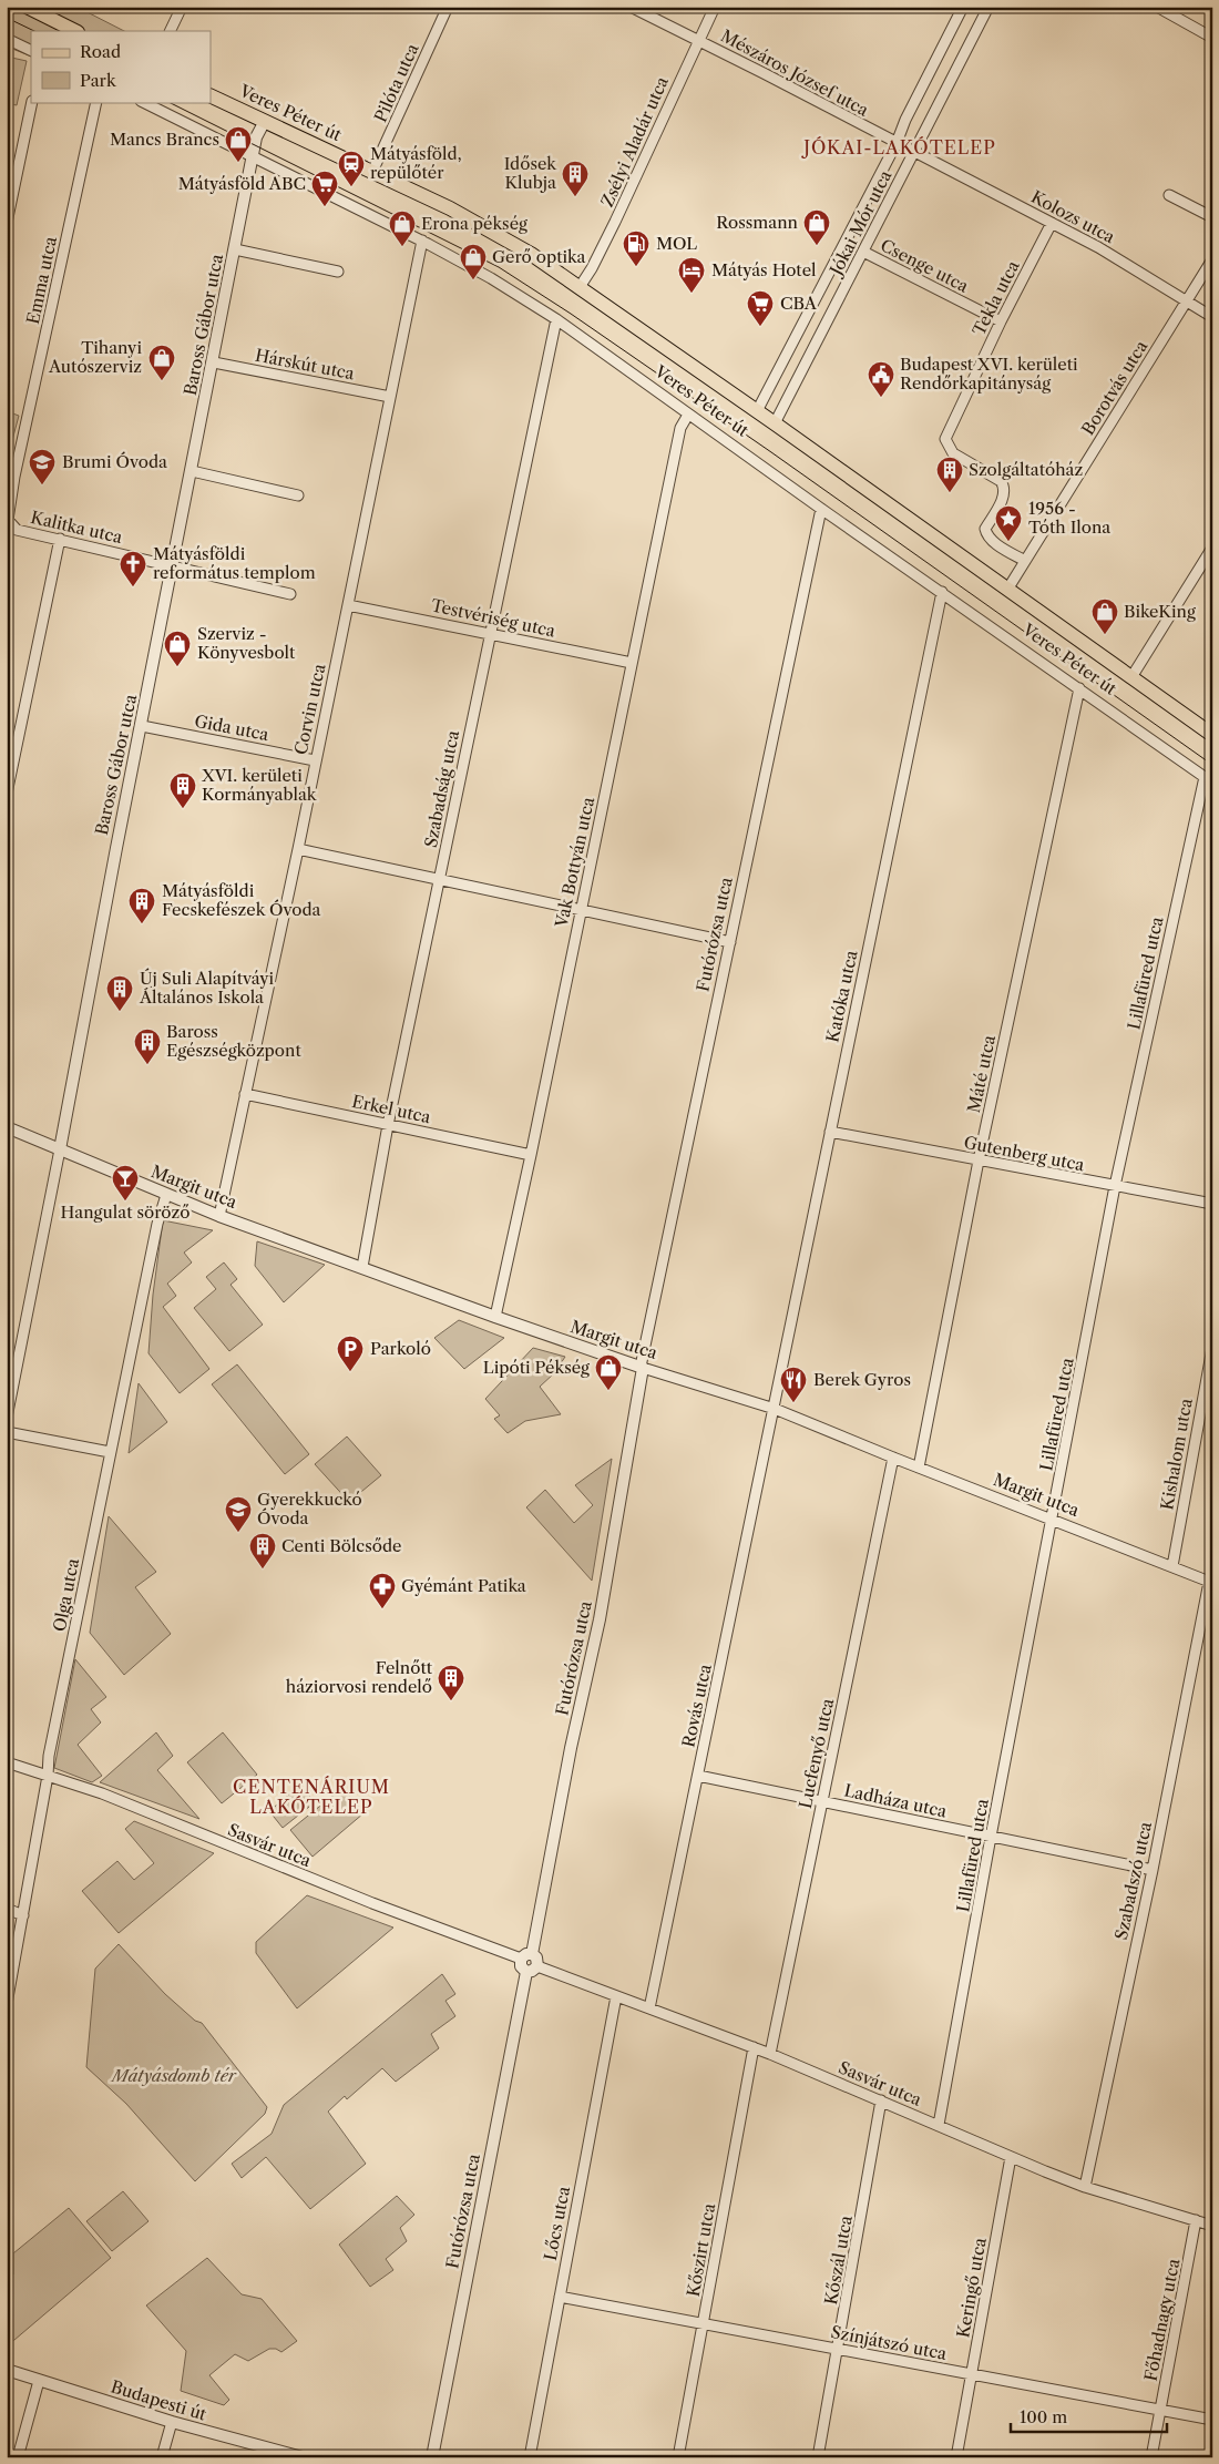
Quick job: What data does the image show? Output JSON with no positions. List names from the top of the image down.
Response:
{
  "streets": {
    "main road": ["Veres Péter út"],
    "street": [
      "Mészáros József utca",
      "Pilóta utca",
      "Zsélyi Aladár utca",
      "Kolozs utca",
      "Jókai Mór utca",
      "Csenge utca",
      "Emma utca",
      "Tekla utca",
      "Baross Gábor utca",
      "Hárskút utca",
      "Borotvás utca",
      "Kalitka utca",
      "Testvériség utca",
      "Corvin utca",
      "Gida utca",
      "Szabadság utca",
      "Vak Bottyán utca",
      "Futórózsa utca",
      "Lillafüred utca",
      "Katóka utca",
      "Máté utca",
      "Erkel utca",
      "Gutenberg utca",
      "Margit utca",
      "Kishalom utca",
      "Olga utca",
      "Rovás utca",
      "Lucfenyő utca",
      "Ladháza utca",
      "Sasvár utca",
      "Szabadszó utca",
      "Lőcs utca",
      "Kőszirt utca",
      "Kőszál utca",
      "Keringő utca",
      "Főhadnagy utca",
      "Színjátszó utca",
      "Budapesti út"
    ]
  },
  "crossings": [
    ["Mészáros József utca", "Zsélyi Aladár utca"],
    ["Mészáros József utca", "Kolozs utca"],
    ["Mészáros József utca", "Jókai Mór utca"],
    ["Pilóta utca", "Veres Péter út"],
    ["Veres Péter út", "Zsélyi Aladár utca"],
    ["Veres Péter út", "Jókai Mór utca"],
    ["Veres Péter út", "Baross Gábor utca"],
    ["Veres Péter út", "Borotvás utca"],
    ["Veres Péter út", "Corvin utca"],
    ["Veres Péter út", "Szabadság utca"],
    ["Veres Péter út", "Vak Bottyán utca"],
    ["Veres Péter út", "Futórózsa utca"],
    ["Veres Péter út", "Lillafüred utca"],
    ["Veres Péter út", "Katóka utca"],
    ["Veres Péter út", "Máté utca"],
    ["Kolozs utca", "Jókai Mór utca"],
    ["Kolozs utca", "Tekla utca"],
    ["Kolozs utca", "Borotvás utca"],
    ["Jókai Mór utca", "Csenge utca"],
    ["Csenge utca", "Tekla utca"],
    ["Emma utca", "Kalitka utca"],
    ["Tekla utca", "Borotvás utca"],
    ["Baross Gábor utca", "Hárskút utca"],
    ["Baross Gábor utca", "Kalitka utca"],
    ["Baross Gábor utca", "Gida utca"],
    ["Baross Gábor utca", "Margit utca"],
    ["Hárskút utca", "Corvin utca"],
    ["Testvériség utca", "Corvin utca"],
    ["Testvériség utca", "Szabadság utca"],
    ["Testvériség utca", "Vak Bottyán utca"],
    ["Corvin utca", "Gida utca"],
    ["Corvin utca", "Erkel utca"],
    ["Corvin utca", "Margit utca"],
    ["Szabadság utca", "Erkel utca"],
    ["Szabadság utca", "Margit utca"],
    ["Vak Bottyán utca", "Erkel utca"],
    ["Vak Bottyán utca", "Margit utca"],
    ["Futórózsa utca", "Margit utca"],
    ["Futórózsa utca", "Sasvár utca"],
    ["Lillafüred utca", "Gutenberg utca"],
    ["Lillafüred utca", "Margit utca"],
    ["Lillafüred utca", "Ladháza utca"],
    ["Lillafüred utca", "Sasvár utca"],
    ["Katóka utca", "Gutenberg utca"],
    ["Katóka utca", "Margit utca"],
    ["Katóka utca", "Rovás utca"],
    ["Máté utca", "Gutenberg utca"],
    ["Máté utca", "Margit utca"],
    ["Margit utca", "Kishalom utca"],
    ["Margit utca", "Olga utca"],
    ["Margit utca", "Rovás utca"],
    ["Margit utca", "Lucfenyő utca"],
    ["Margit utca", "Szabadszó utca"],
    ["Olga utca", "Sasvár utca"],
    ["Rovás utca", "Ladháza utca"],
    ["Rovás utca", "Sasvár utca"],
    ["Lucfenyő utca", "Ladháza utca"],
    ["Lucfenyő utca", "Sasvár utca"],
    ["Ladháza utca", "Szabadszó utca"],
    ["Sasvár utca", "Szabadszó utca"],
    ["Sasvár utca", "Lőcs utca"],
    ["Sasvár utca", "Kőszirt utca"],
    ["Sasvár utca", "Kőszál utca"],
    ["Sasvár utca", "Keringő utca"],
    ["Sasvár utca", "Főhadnagy utca"],
    ["Lőcs utca", "Színjátszó utca"],
    ["Kőszirt utca", "Színjátszó utca"],
    ["Kőszál utca", "Színjátszó utca"],
    ["Keringő utca", "Színjátszó utca"],
    ["Főhadnagy utca", "Színjátszó utca"]
  ],
  "districts": ["JÓKAI-LAKÓTELEP", "CENTENÁRIUM LAKÓTELEP"],
  "parks": ["Mátyásdomb tér"],
  "places": {
    "shop": [
      "Mancs Brancs",
      "Rossmann",
      "Erona pékség",
      "Gerő optika",
      "Tihanyi Autószerviz",
      "BikeKing",
      "Szerviz - Könyvesbolt",
      "Lipóti Pékség"
    ],
    "station": ["Mátyásföld, repülőtér"],
    "building": [
      "Idősek Klubja",
      "Szolgáltatóház",
      "XVI. kerületi Kormányablak",
      "Mátyásföldi Fecskefészek Óvoda",
      "Új Suli Alapítváyi Általános Iskola",
      "Baross Egészségközpont",
      "Centi Bölcsőde",
      "Felnőtt háziorvosi rendelő"
    ],
    "supermarket": ["Mátyásföld ABC", "CBA"],
    "fuel station": ["MOL"],
    "hotel": ["Mátyás Hotel"],
    "public building": ["Budapest XVI. kerületi Rendőrkapitányság"],
    "school or university": ["Brumi Óvoda", "Gyerekkuckó Óvoda"],
    "place": ["1956 - Tóth Ilona"],
    "church": ["Mátyásföldi református templom"],
    "bar": ["Hangulat söröző"],
    "parking": ["Parkoló"],
    "restaurant": ["Berek Gyros"],
    "pharmacy": ["Gyémánt Patika"]
  },
  "legend": ["Road", "Park"],
  "scale_bar": "100 m"
}
